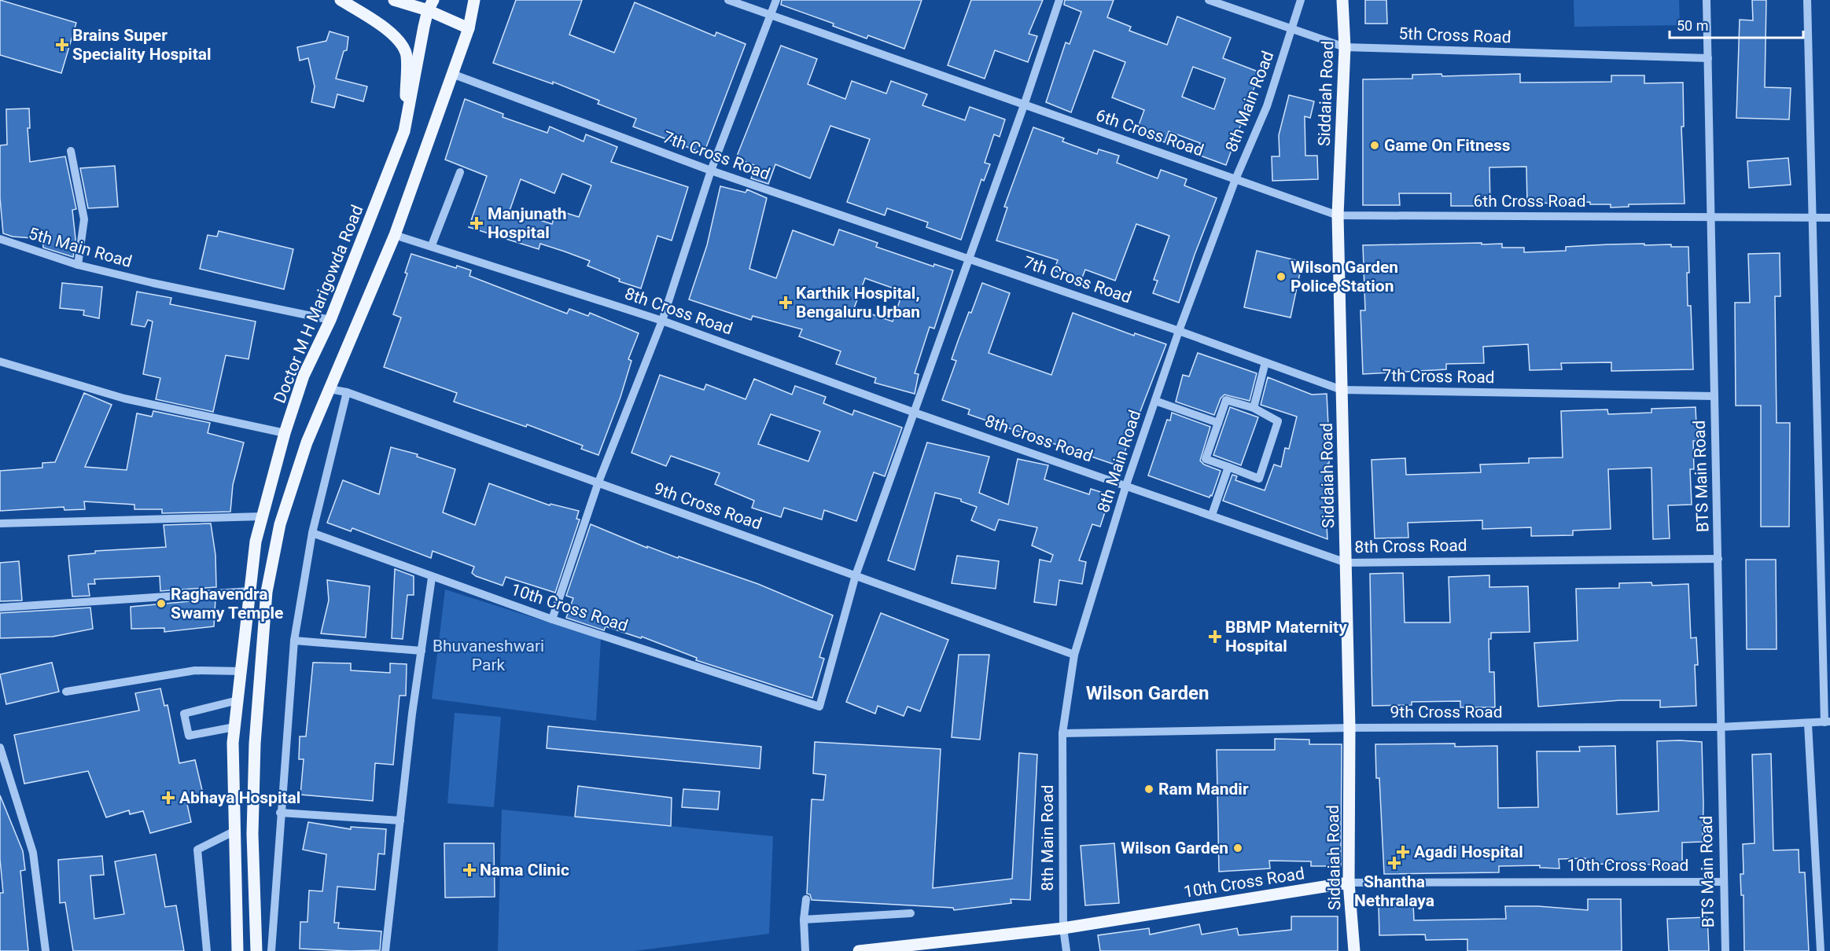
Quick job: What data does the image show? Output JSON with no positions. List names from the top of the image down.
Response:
{
  "streets": {
    "main road": ["Siddaiah Road", "Doctor M H Marigowda Road", "10th Cross Road"],
    "street": [
      "5th Cross Road",
      "8th Main Road",
      "6th Cross Road",
      "7th Cross Road",
      "5th Main Road",
      "8th Cross Road",
      "BTS Main Road",
      "9th Cross Road"
    ]
  },
  "crossings": [
    ["5th Cross Road", "Siddaiah Road"],
    ["5th Cross Road", "8th Main Road"],
    ["5th Cross Road", "BTS Main Road"],
    ["Siddaiah Road", "6th Cross Road"],
    ["Siddaiah Road", "7th Cross Road"],
    ["Siddaiah Road", "8th Cross Road"],
    ["Siddaiah Road", "9th Cross Road"],
    ["Siddaiah Road", "10th Cross Road"],
    ["8th Main Road", "6th Cross Road"],
    ["8th Main Road", "7th Cross Road"],
    ["8th Main Road", "8th Cross Road"],
    ["8th Main Road", "9th Cross Road"],
    ["8th Main Road", "10th Cross Road"],
    ["6th Cross Road", "BTS Main Road"],
    ["7th Cross Road", "BTS Main Road"],
    ["5th Main Road", "Doctor M H Marigowda Road"],
    ["8th Cross Road", "BTS Main Road"],
    ["BTS Main Road", "9th Cross Road"],
    ["BTS Main Road", "10th Cross Road"],
    ["9th Cross Road", "10th Cross Road"]
  ],
  "districts": ["Wilson Garden"],
  "parks": ["Bhuvaneshwari Park"],
  "places": {
    "health": [
      "Brains Super Speciality Hospital",
      "Manjunath Hospital",
      "Karthik Hospital, Bengaluru Urban",
      "BBMP Maternity Hospital",
      "Abhaya Hospital",
      "Agadi Hospital",
      "Shantha Nethralaya",
      "Nama Clinic"
    ],
    "other": [
      "Game On Fitness",
      "Wilson Garden Police Station",
      "Raghavendra Swamy Temple",
      "Ram Mandir",
      "Wilson Garden"
    ]
  },
  "scale_bar": "50 m"
}
